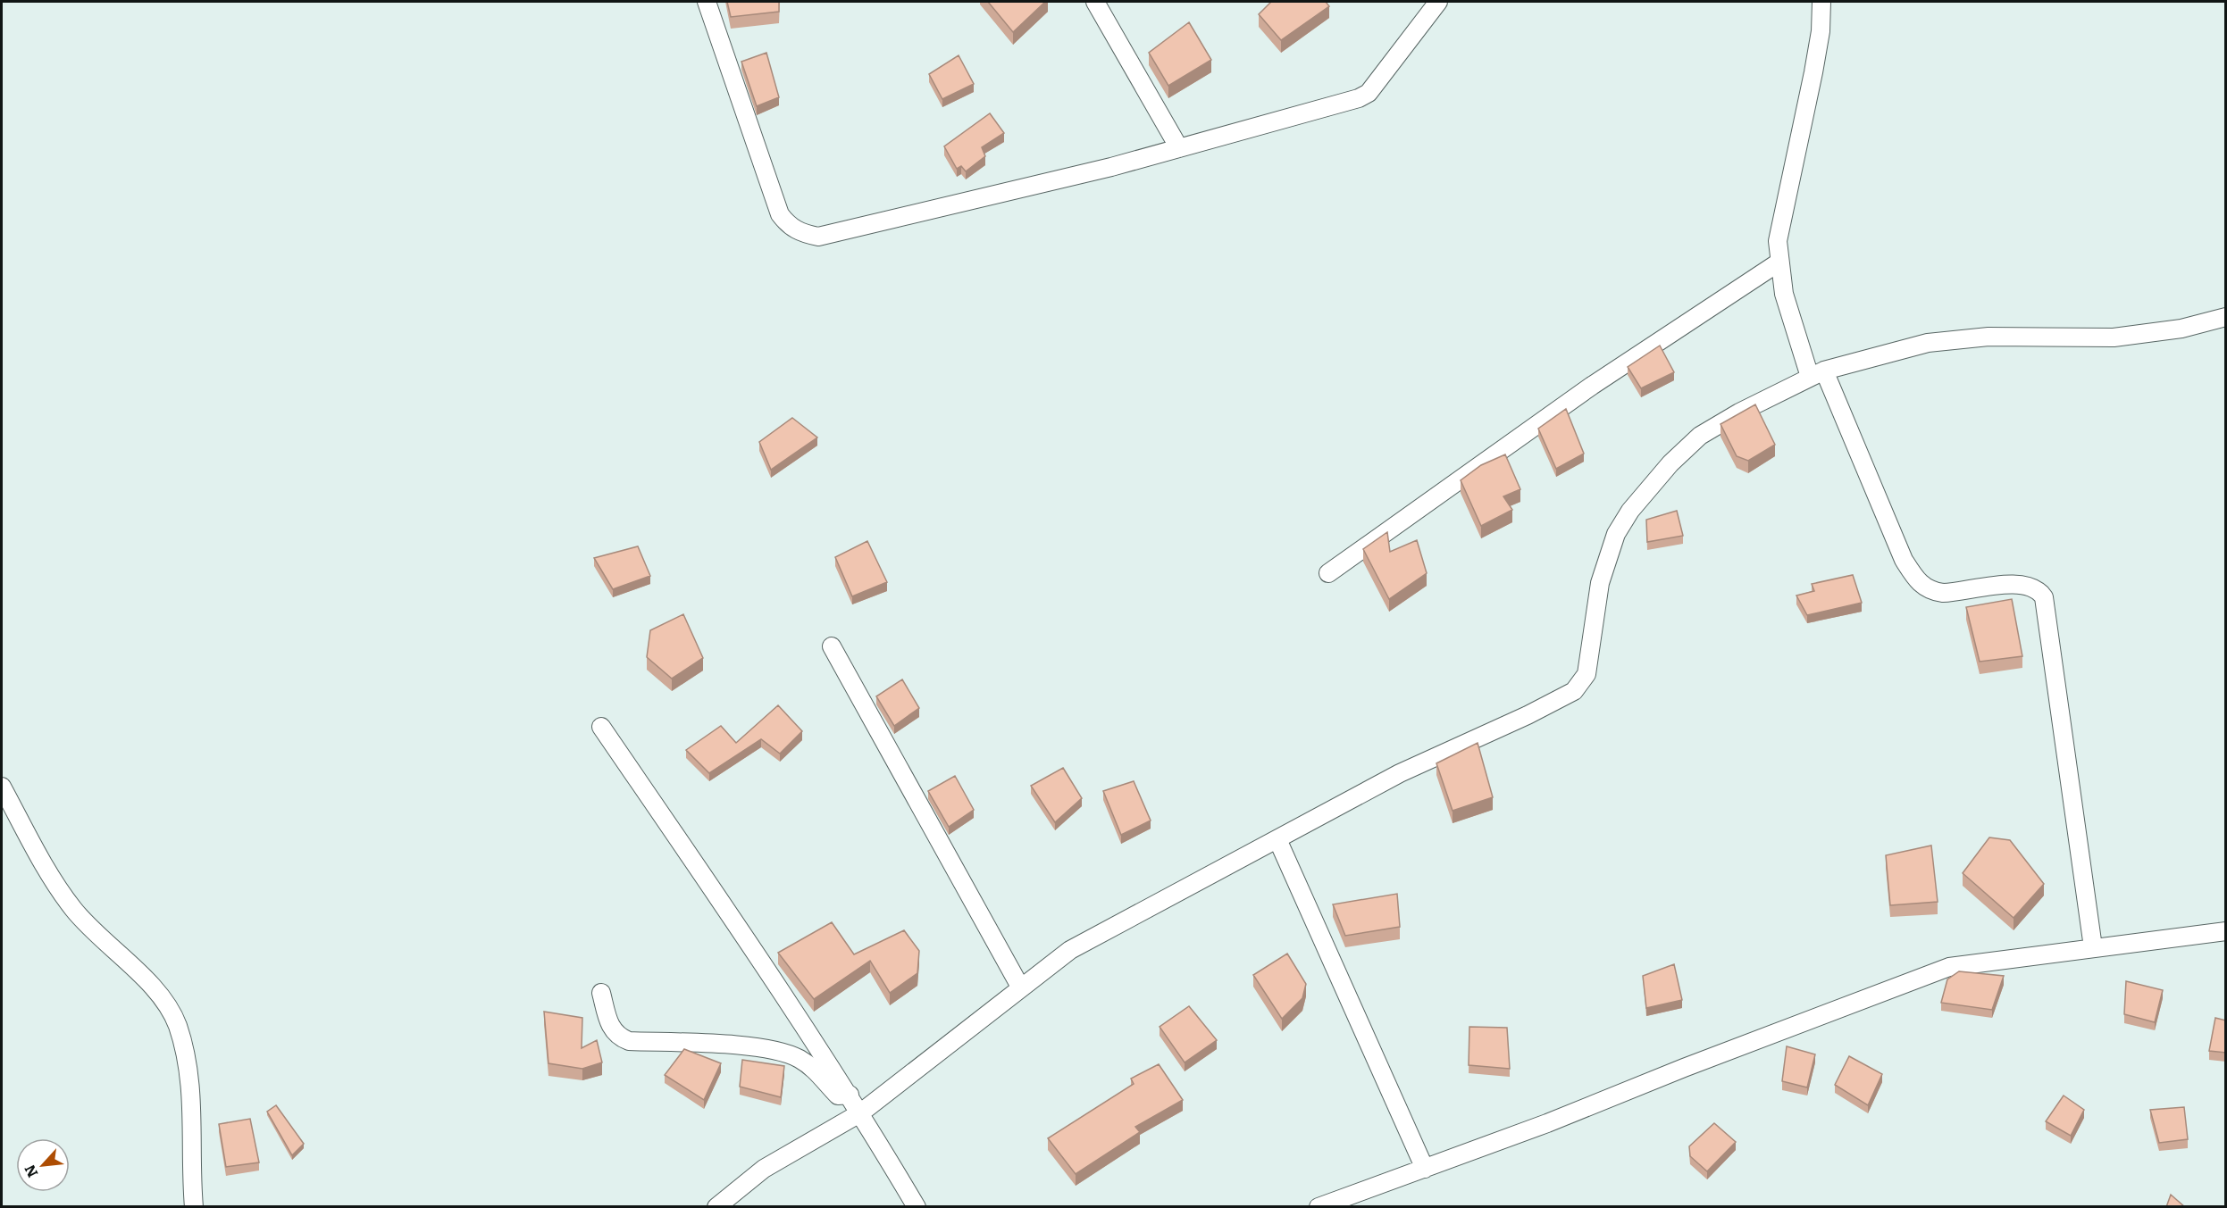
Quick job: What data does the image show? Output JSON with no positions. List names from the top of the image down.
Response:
{
  "north": "bottom left"
}
